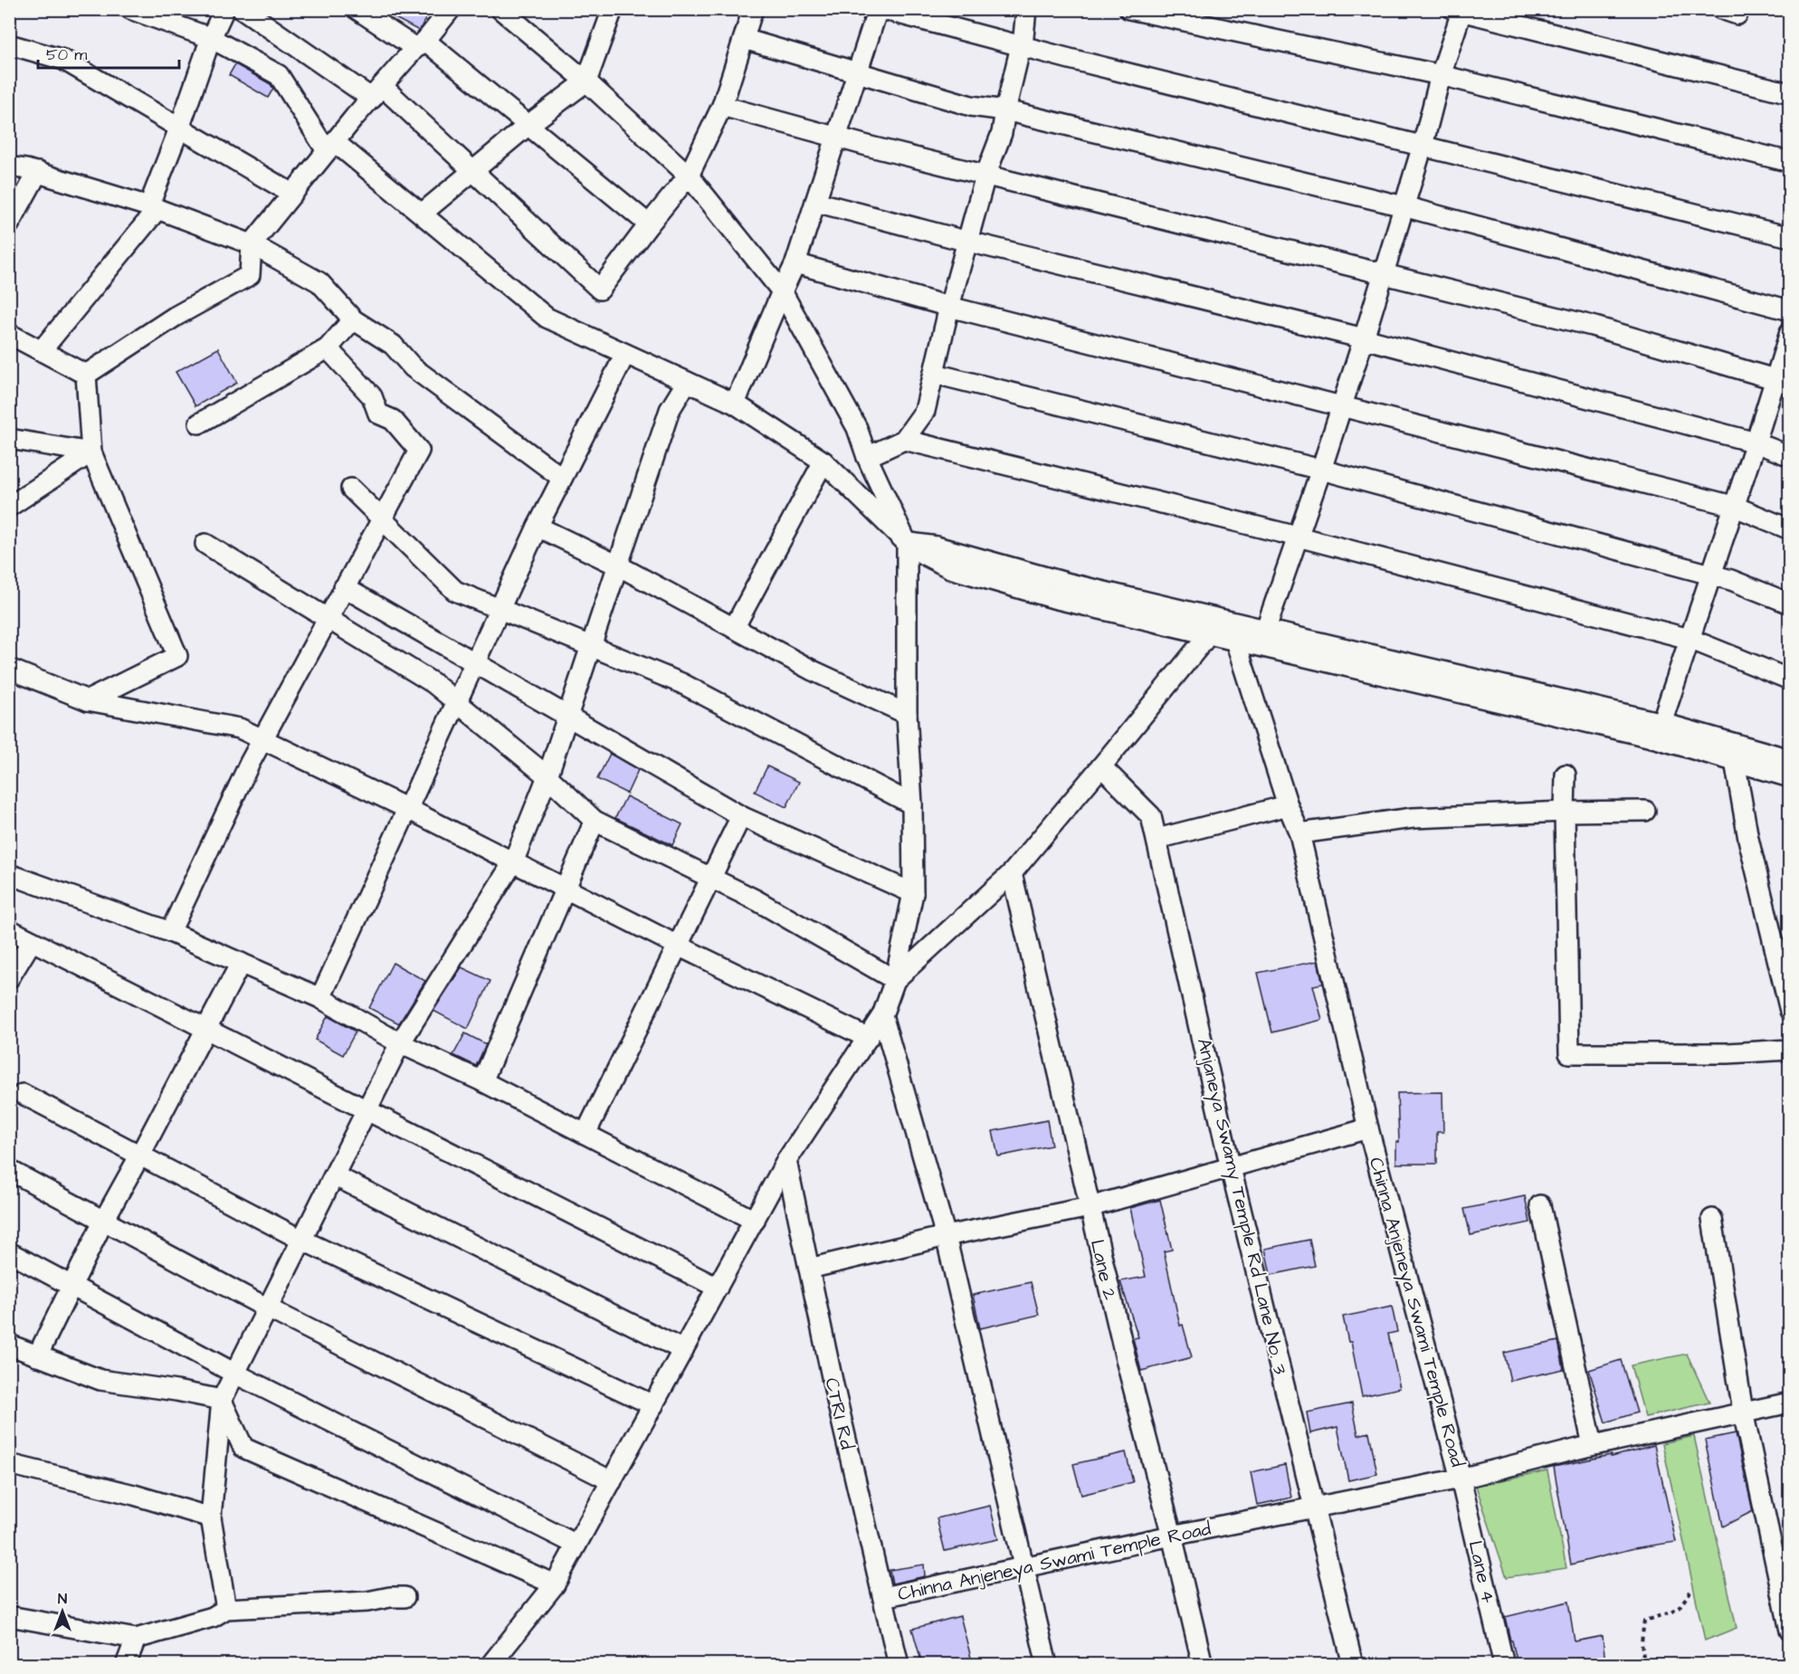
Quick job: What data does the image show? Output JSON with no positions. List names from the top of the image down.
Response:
{
  "streets": {
    "street": [
      "Anjaneya Swamy Temple Rd Lane No. 3",
      "Lane 2",
      "Chinna Anjeneya Swami Temple Road",
      "CTRI Rd",
      "Lane 4"
    ]
  },
  "crossings": [
    ["Anjaneya Swamy Temple Rd Lane No. 3", "Chinna Anjeneya Swami Temple Road"],
    ["Lane 2", "Chinna Anjeneya Swami Temple Road"],
    ["Chinna Anjeneya Swami Temple Road", "CTRI Rd"],
    ["Chinna Anjeneya Swami Temple Road", "Lane 4"]
  ],
  "scale_bar": "50 m",
  "north": "top"
}
